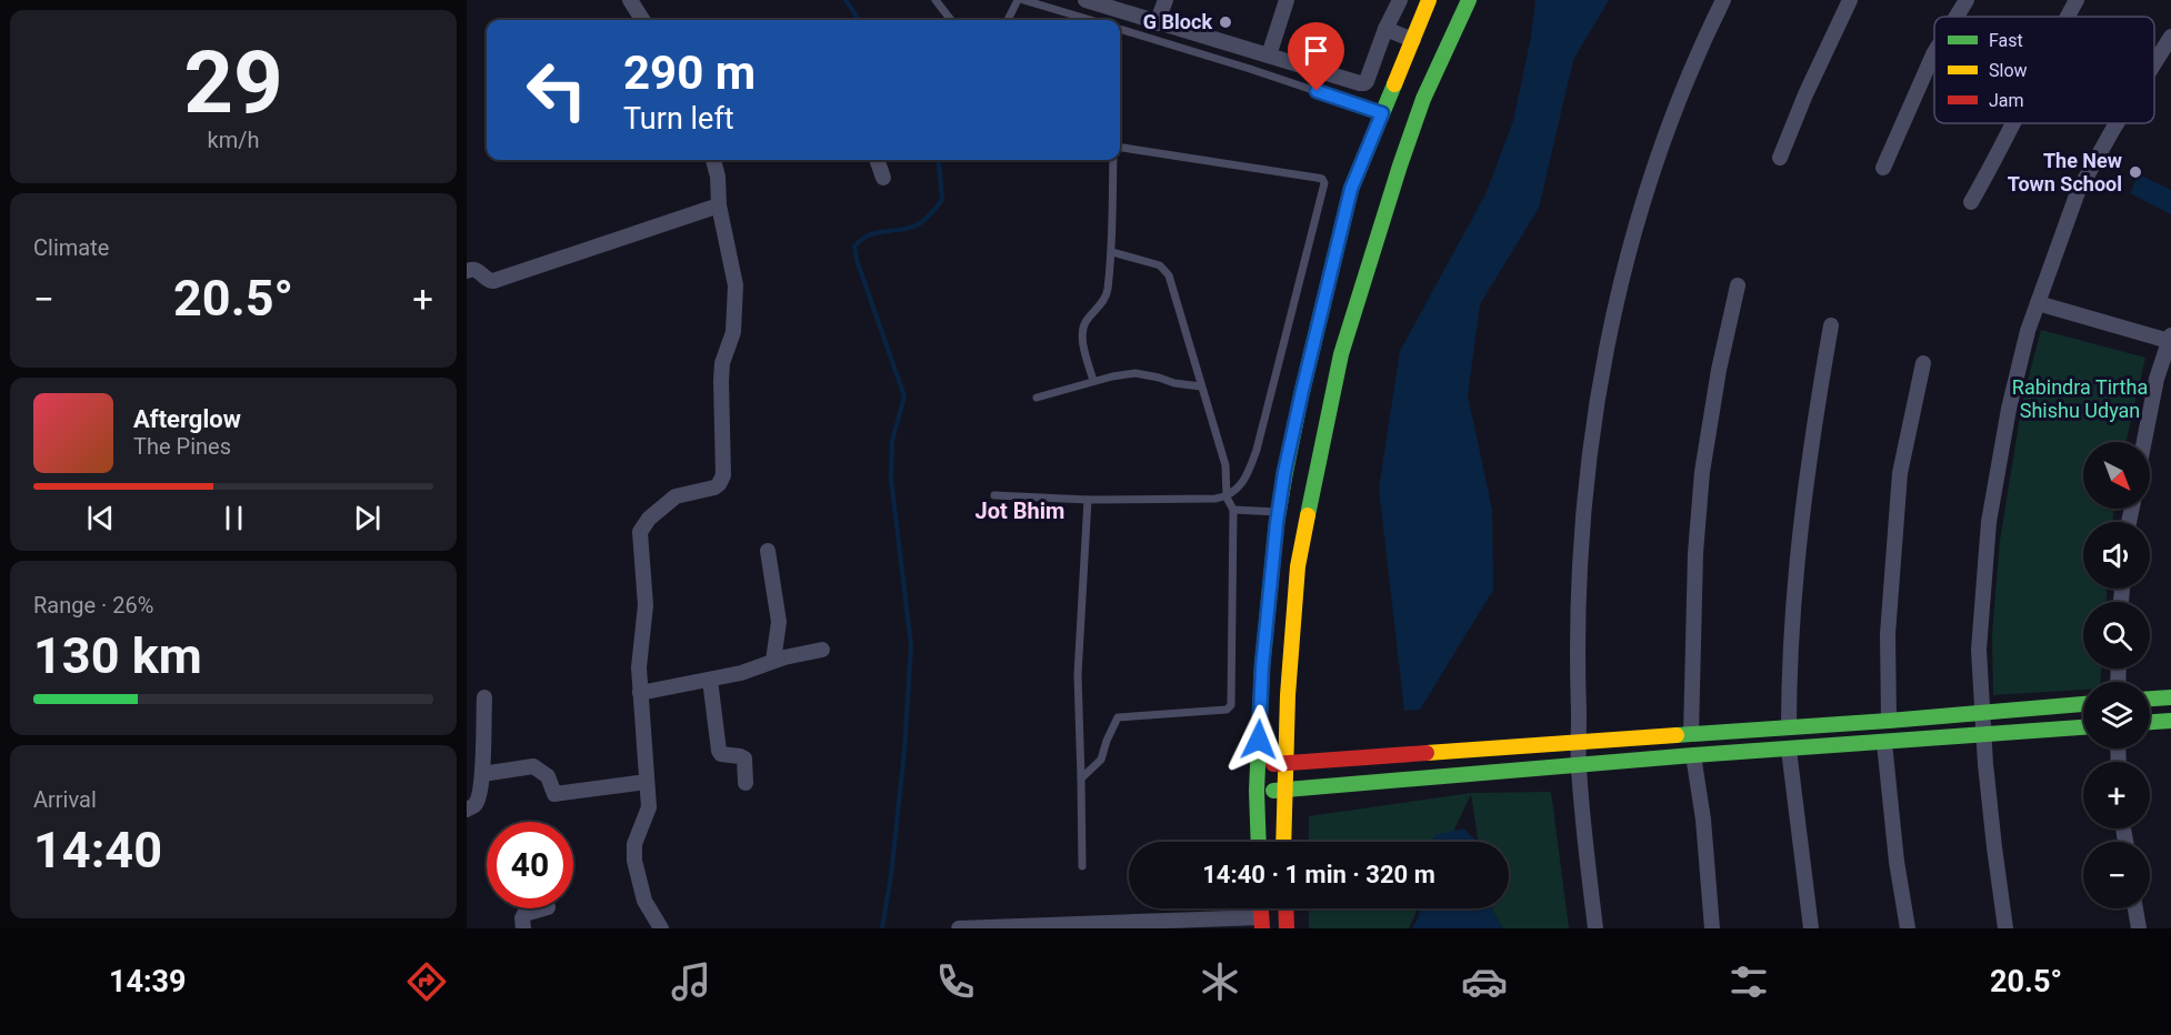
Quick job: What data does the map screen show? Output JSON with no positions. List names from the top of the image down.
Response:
{
  "districts": ["Jot Bhim"],
  "parks": ["Rabindra Tirtha Shishu Udyan"],
  "places": ["G Block", "The New Town School"],
  "legend": ["Fast", "Slow", "Jam"],
  "north": "bottom right",
  "page": {
    "tile": [
      ["29", "km/h"],
      "Climate",
      ["Range · 26%", "130 km"],
      ["Arrival", "14:40"]
    ],
    "turn": ["290 m", "Turn left"],
    "heat": ["−", "20.5°", "+"],
    "song": ["Afterglow", "The Pines"],
    "map_buttons": ["+", "−"],
    "limit": "40",
    "trip": "14:40 · 1 min · 320 m",
    "tabs": ["14:39", "20.5°"]
  }
}
